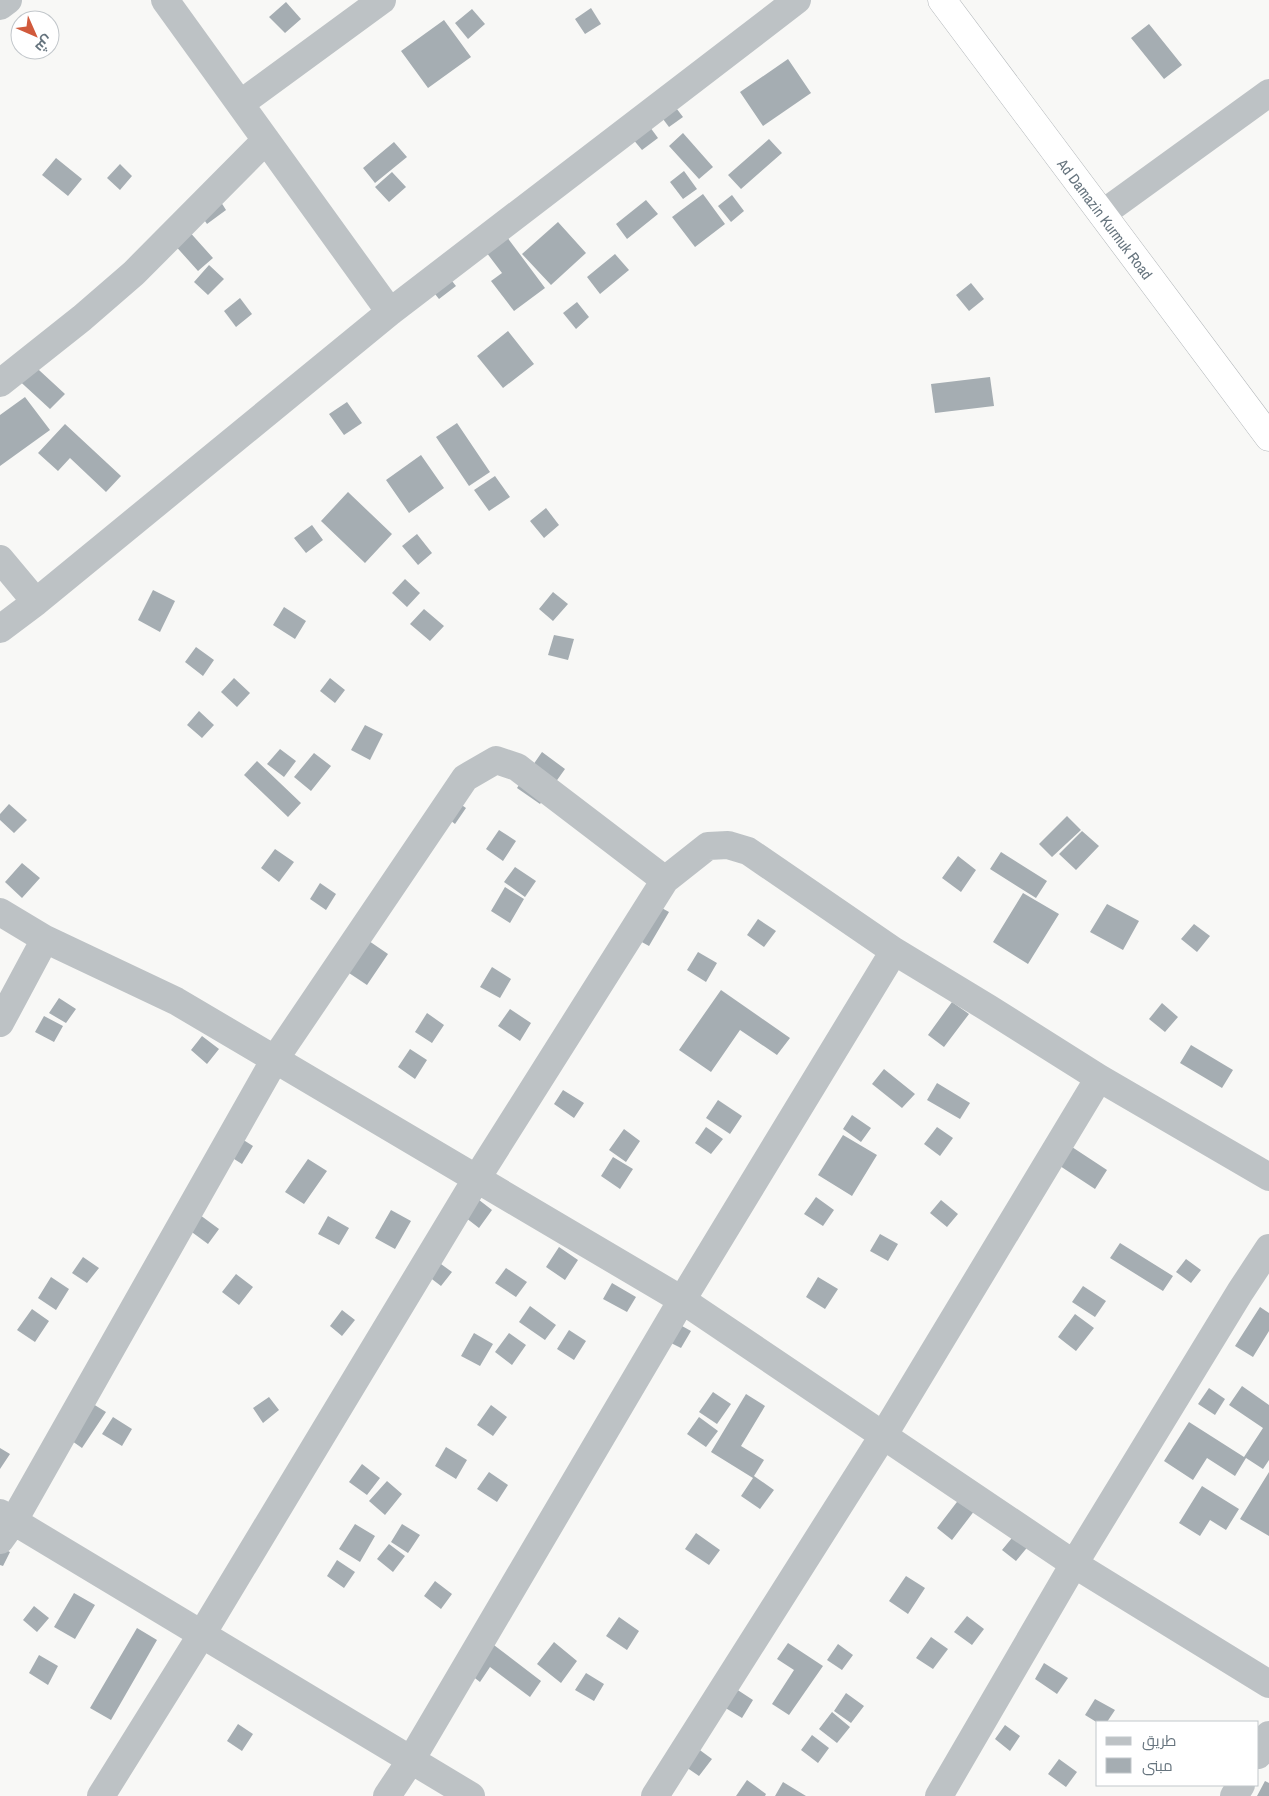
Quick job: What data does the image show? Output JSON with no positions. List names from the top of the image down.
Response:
{
  "streets": {
    "highway": ["Ad Damazin Kurmuk Road"]
  },
  "legend": ["طريق", "مبنى"],
  "north": "bottom right"
}
